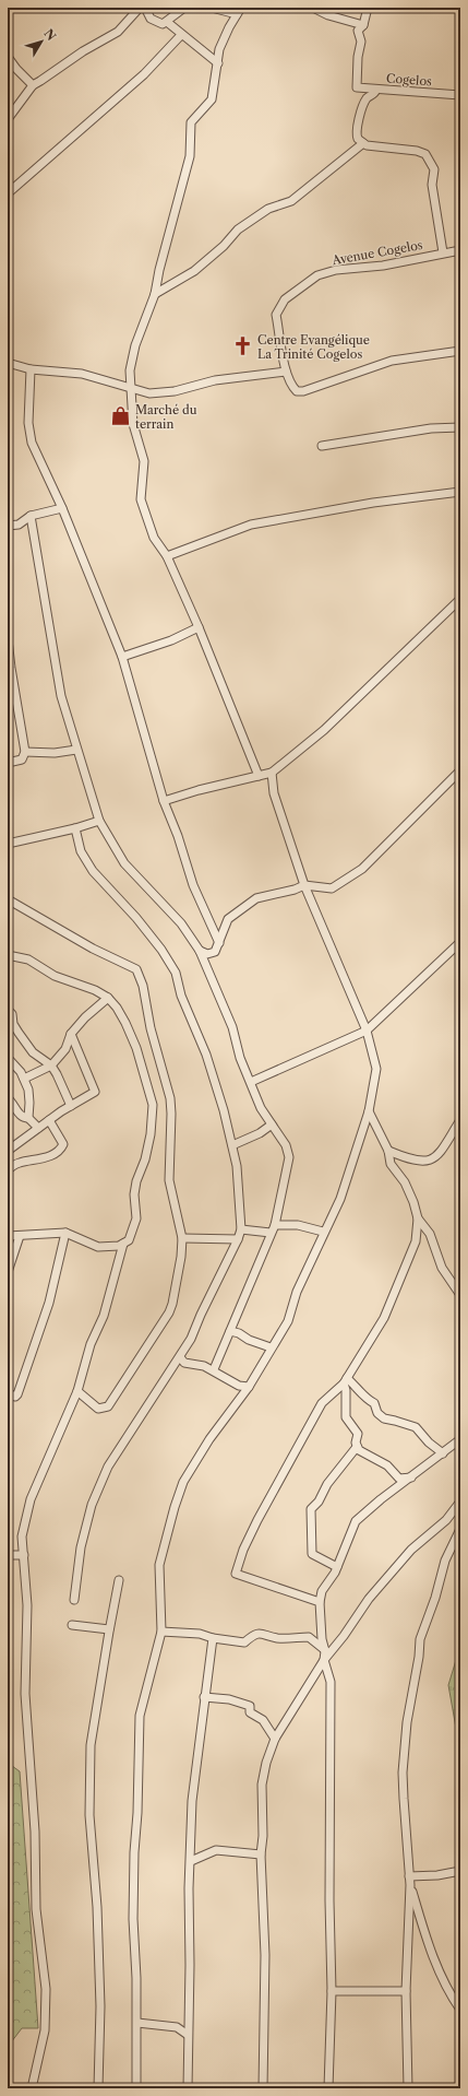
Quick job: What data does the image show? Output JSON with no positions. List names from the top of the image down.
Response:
{
  "streets": {
    "street": ["Cogelos", "Avenue Cogelos"]
  },
  "places": {
    "church": ["Centre Evangélique La Trinité Cogelos"],
    "shop": ["Marché du terrain"]
  },
  "north": "top right"
}
